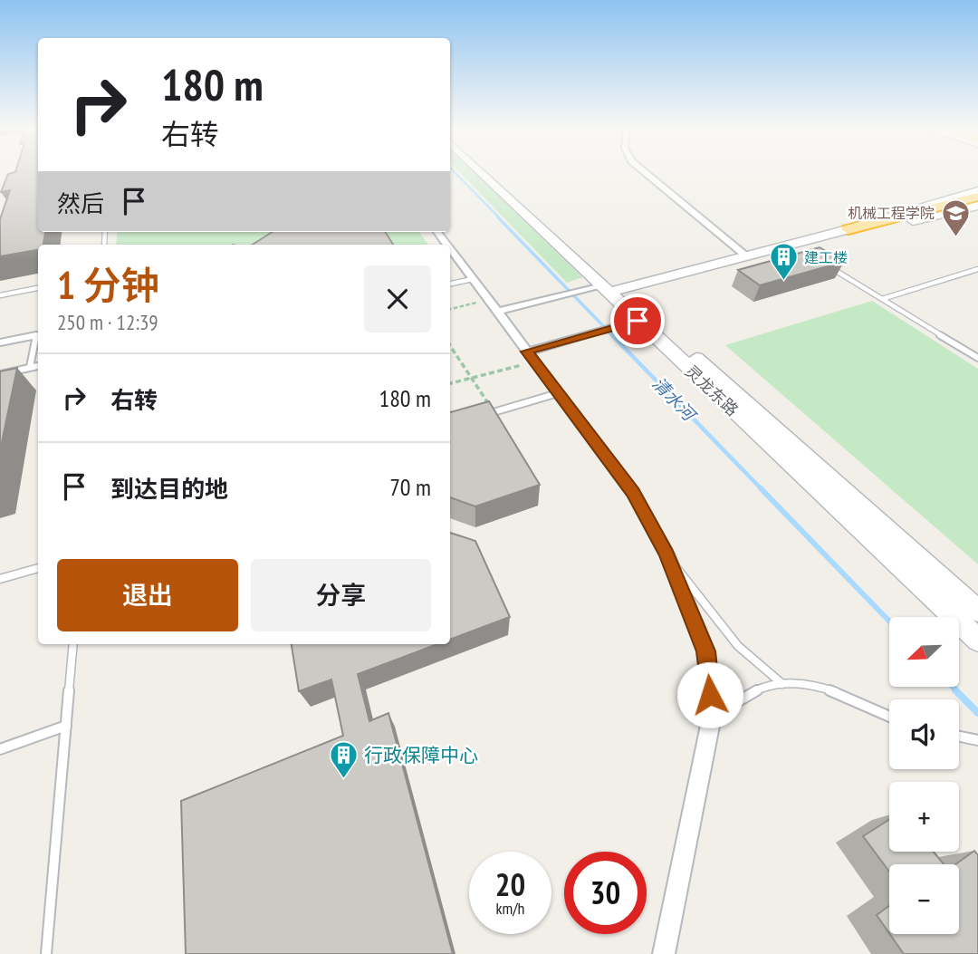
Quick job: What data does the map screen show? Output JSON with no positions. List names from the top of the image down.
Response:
{
  "streets": {
    "main road": ["灵龙东路"]
  },
  "water": ["清水河"],
  "places": {
    "school or university": ["机械工程学院"],
    "building": ["建工楼", "行政保障中心"]
  },
  "north": "bottom left",
  "page": {
    "turn": ["180 m", "右转"],
    "then": "然后",
    "heading": ["1 分钟", "250 m · 12:39"],
    "list": [
      {
        "name": "右转",
        "value": "180 m"
      },
      {
        "name": "到达目的地",
        "value": "70 m"
      }
    ],
    "buttons": ["退出", "分享"],
    "map_buttons": ["+", "−"],
    "speed": "20 km/h",
    "limit": "30"
  }
}
